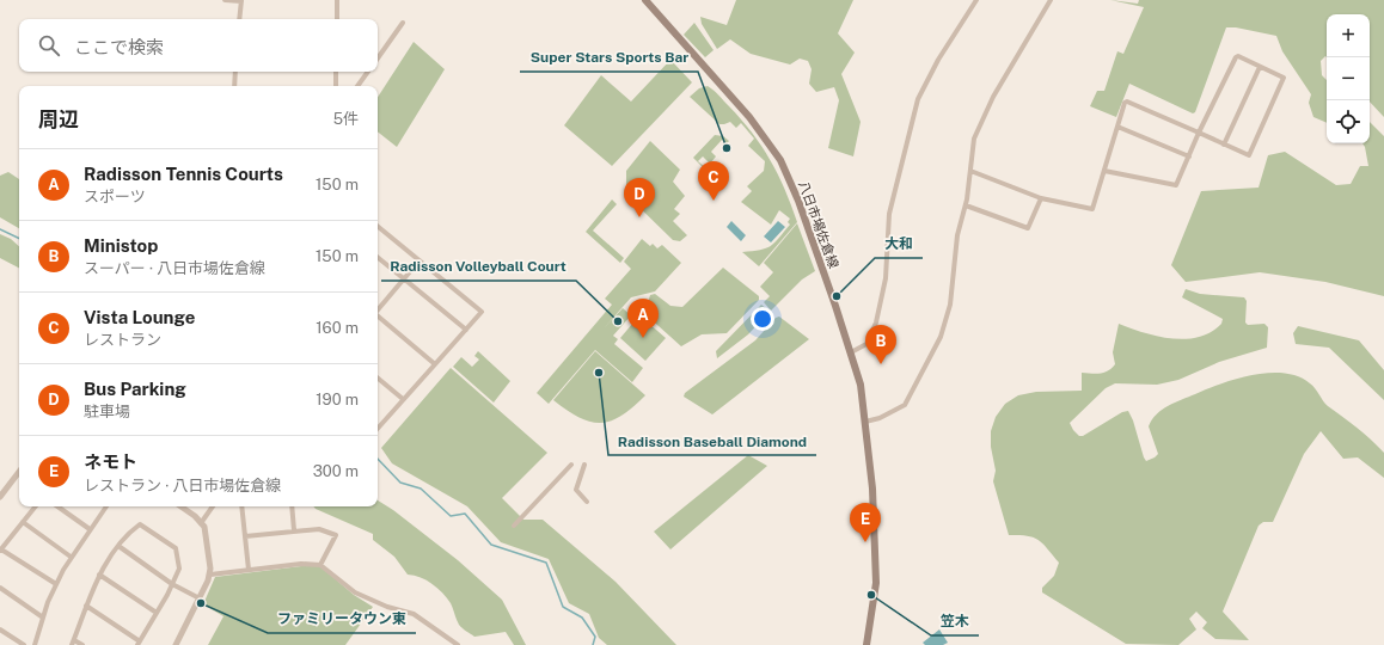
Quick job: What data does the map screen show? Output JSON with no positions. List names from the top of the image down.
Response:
{
  "streets": {
    "main road": ["八日市場佐倉線"]
  },
  "places": [
    "Super Stars Sports Bar",
    "大和",
    "Radisson Volleyball Court",
    "Radisson Baseball Diamond",
    "笠木",
    "ファミリータウン東"
  ],
  "page": {
    "map_buttons": ["+", "−"],
    "search": "ここで検索",
    "heading": ["周辺", "5件"],
    "list": [
      {
        "mark": "A",
        "name": "Radisson Tennis Courts",
        "note": "スポーツ",
        "value": "150 m"
      },
      {
        "mark": "B",
        "name": "Ministop",
        "note": "スーパー · 八日市場佐倉線",
        "value": "150 m"
      },
      {
        "mark": "C",
        "name": "Vista Lounge",
        "note": "レストラン",
        "value": "160 m"
      },
      {
        "mark": "D",
        "name": "Bus Parking",
        "note": "駐車場",
        "value": "190 m"
      },
      {
        "mark": "E",
        "name": "ネモト",
        "note": "レストラン · 八日市場佐倉線",
        "value": "300 m"
      }
    ],
    "pins": [
      "C",
      "D",
      "A",
      "B",
      "E"
    ]
  }
}
